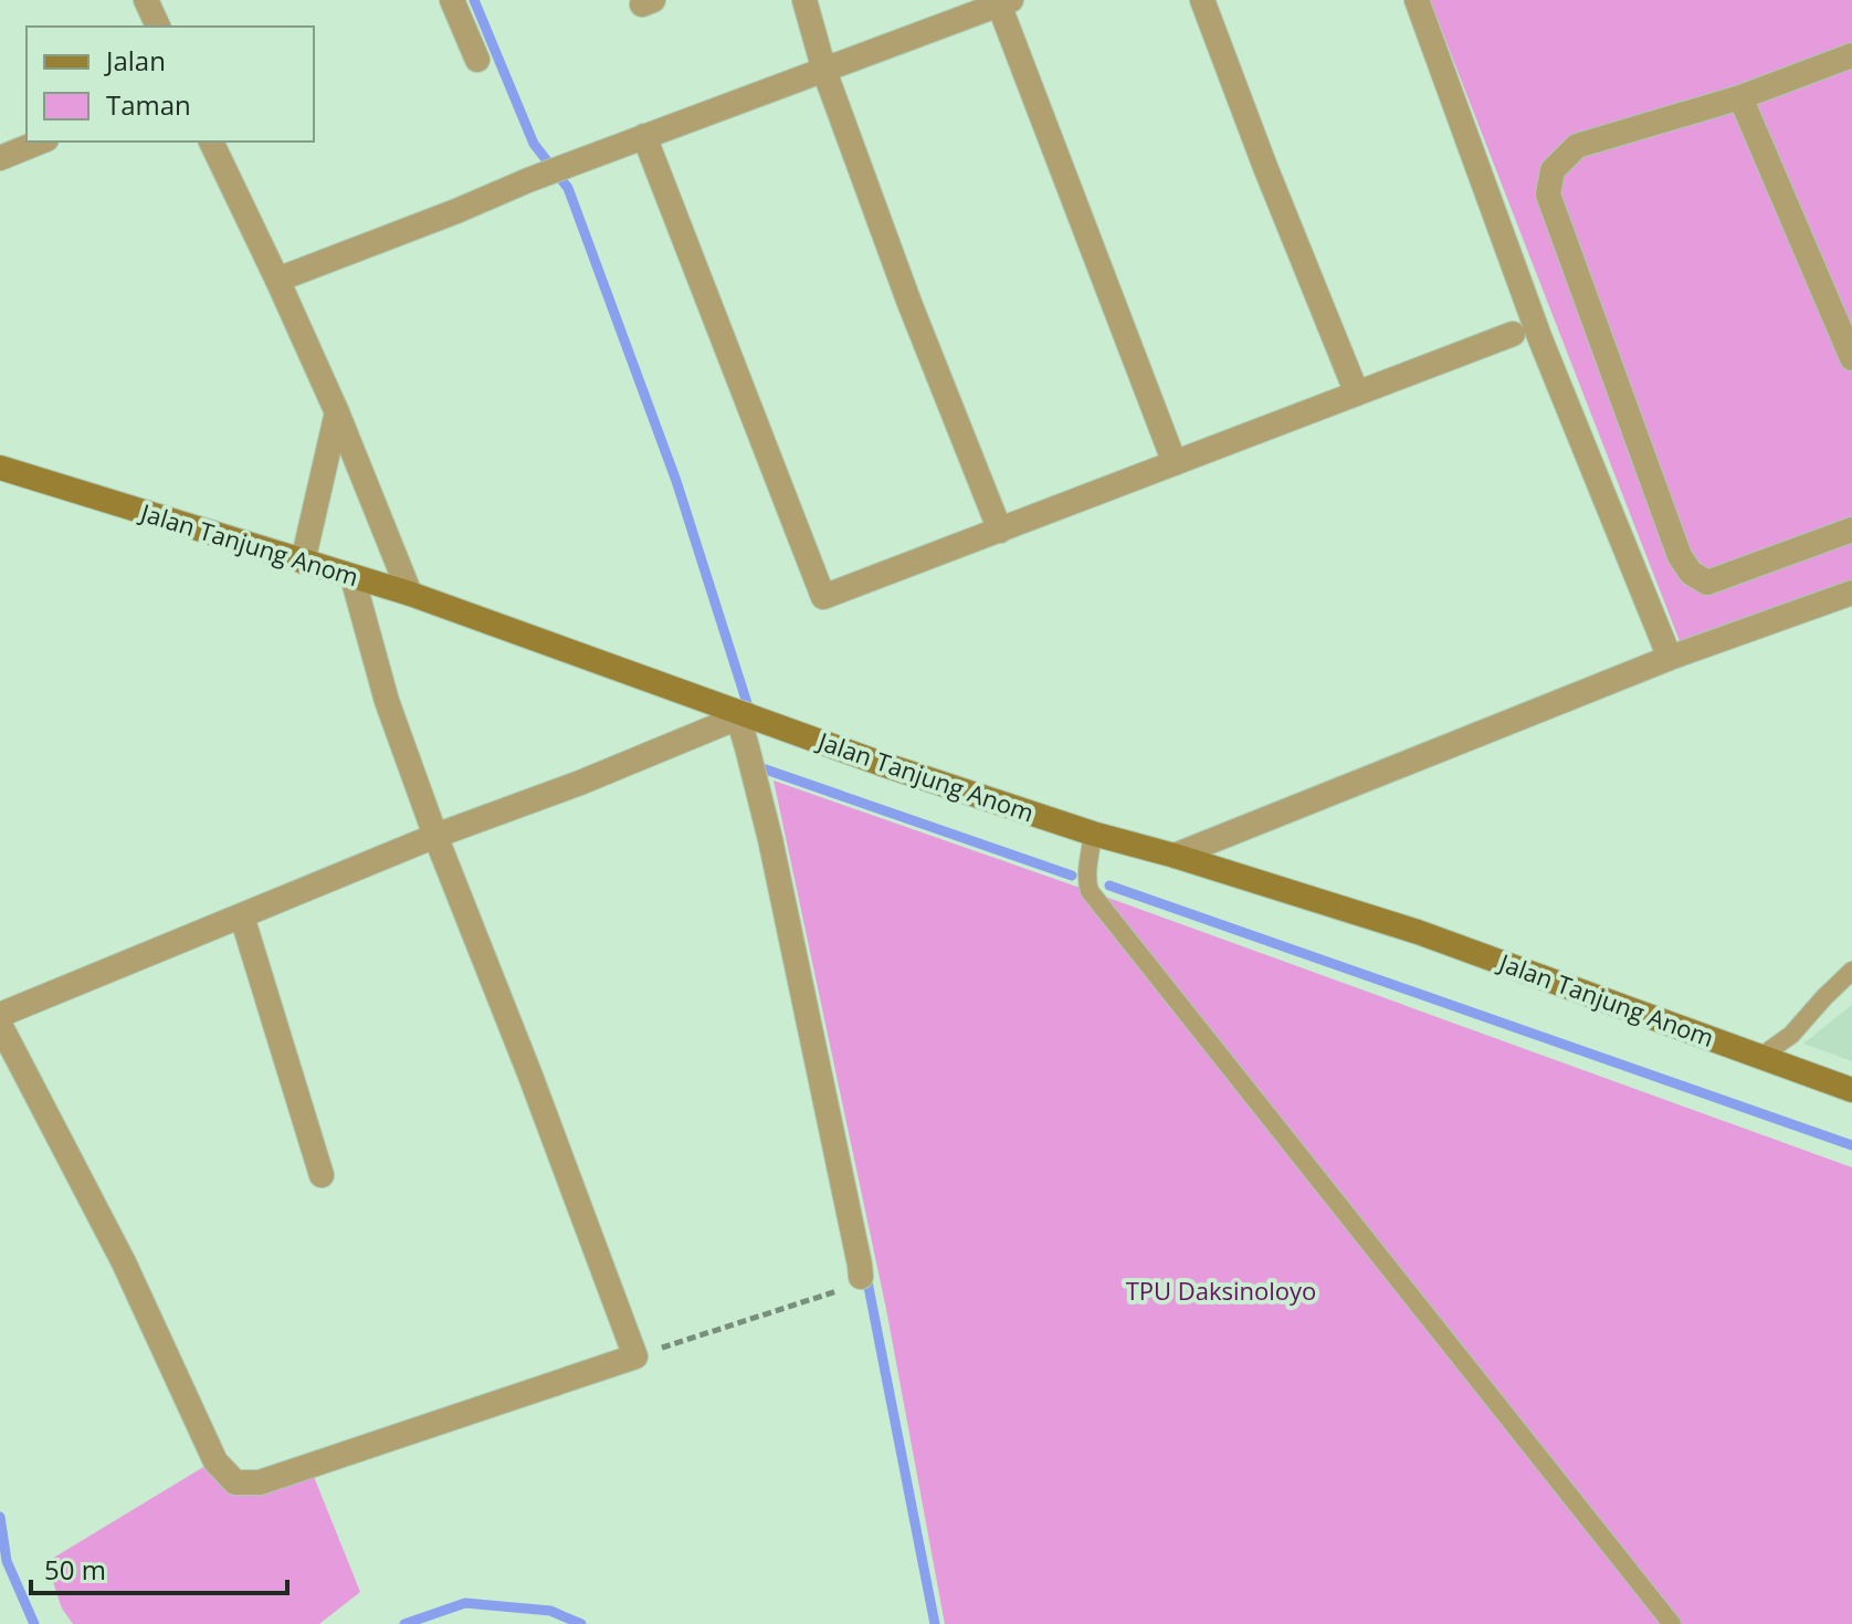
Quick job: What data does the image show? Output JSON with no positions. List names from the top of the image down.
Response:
{
  "streets": {
    "main road": ["Jalan Tanjung Anom"]
  },
  "parks": ["TPU Daksinoloyo"],
  "legend": ["Jalan", "Taman"],
  "scale_bar": "50 m"
}
